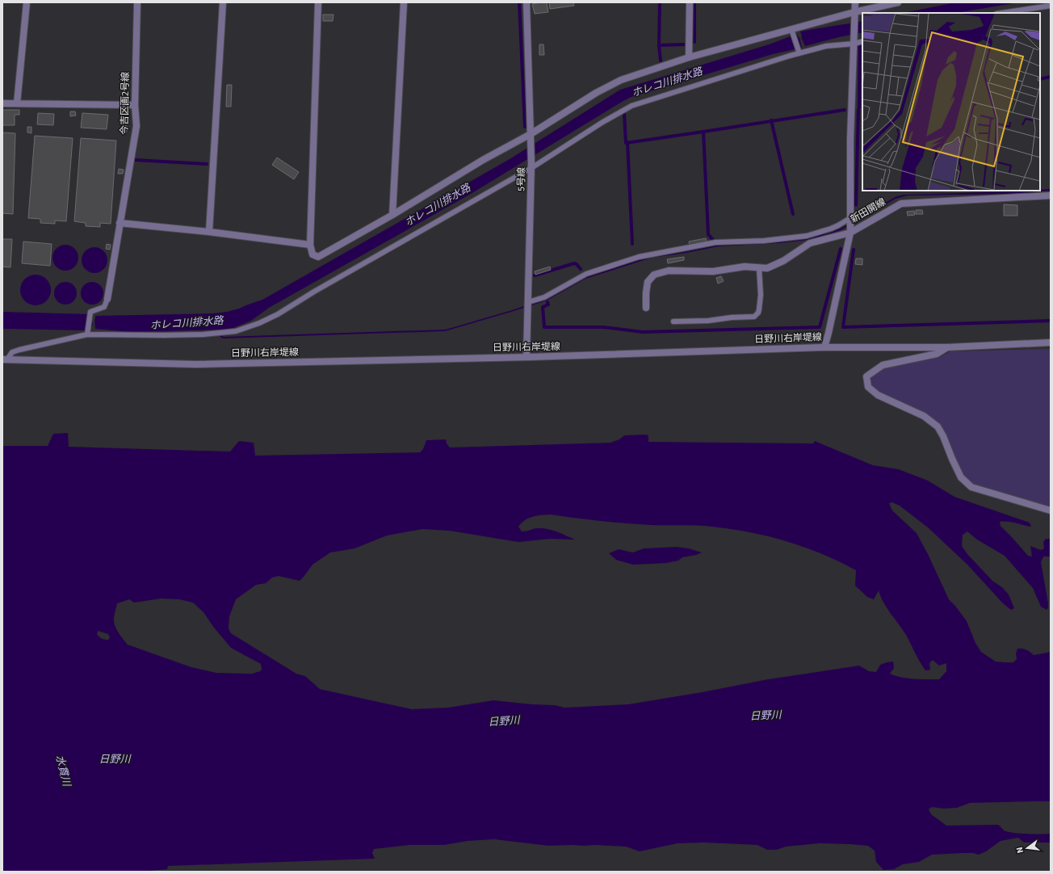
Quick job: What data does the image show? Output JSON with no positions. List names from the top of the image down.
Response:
{
  "streets": {
    "street": [
      "今吉区画2号線",
      "5号線",
      "新田開線",
      "日野川右岸堤線"
    ]
  },
  "crossings": [
    ["5号線", "日野川右岸堤線"]
  ],
  "water": ["ホレコ川排水路", "日野川", "水貫川"],
  "north": "left"
}
